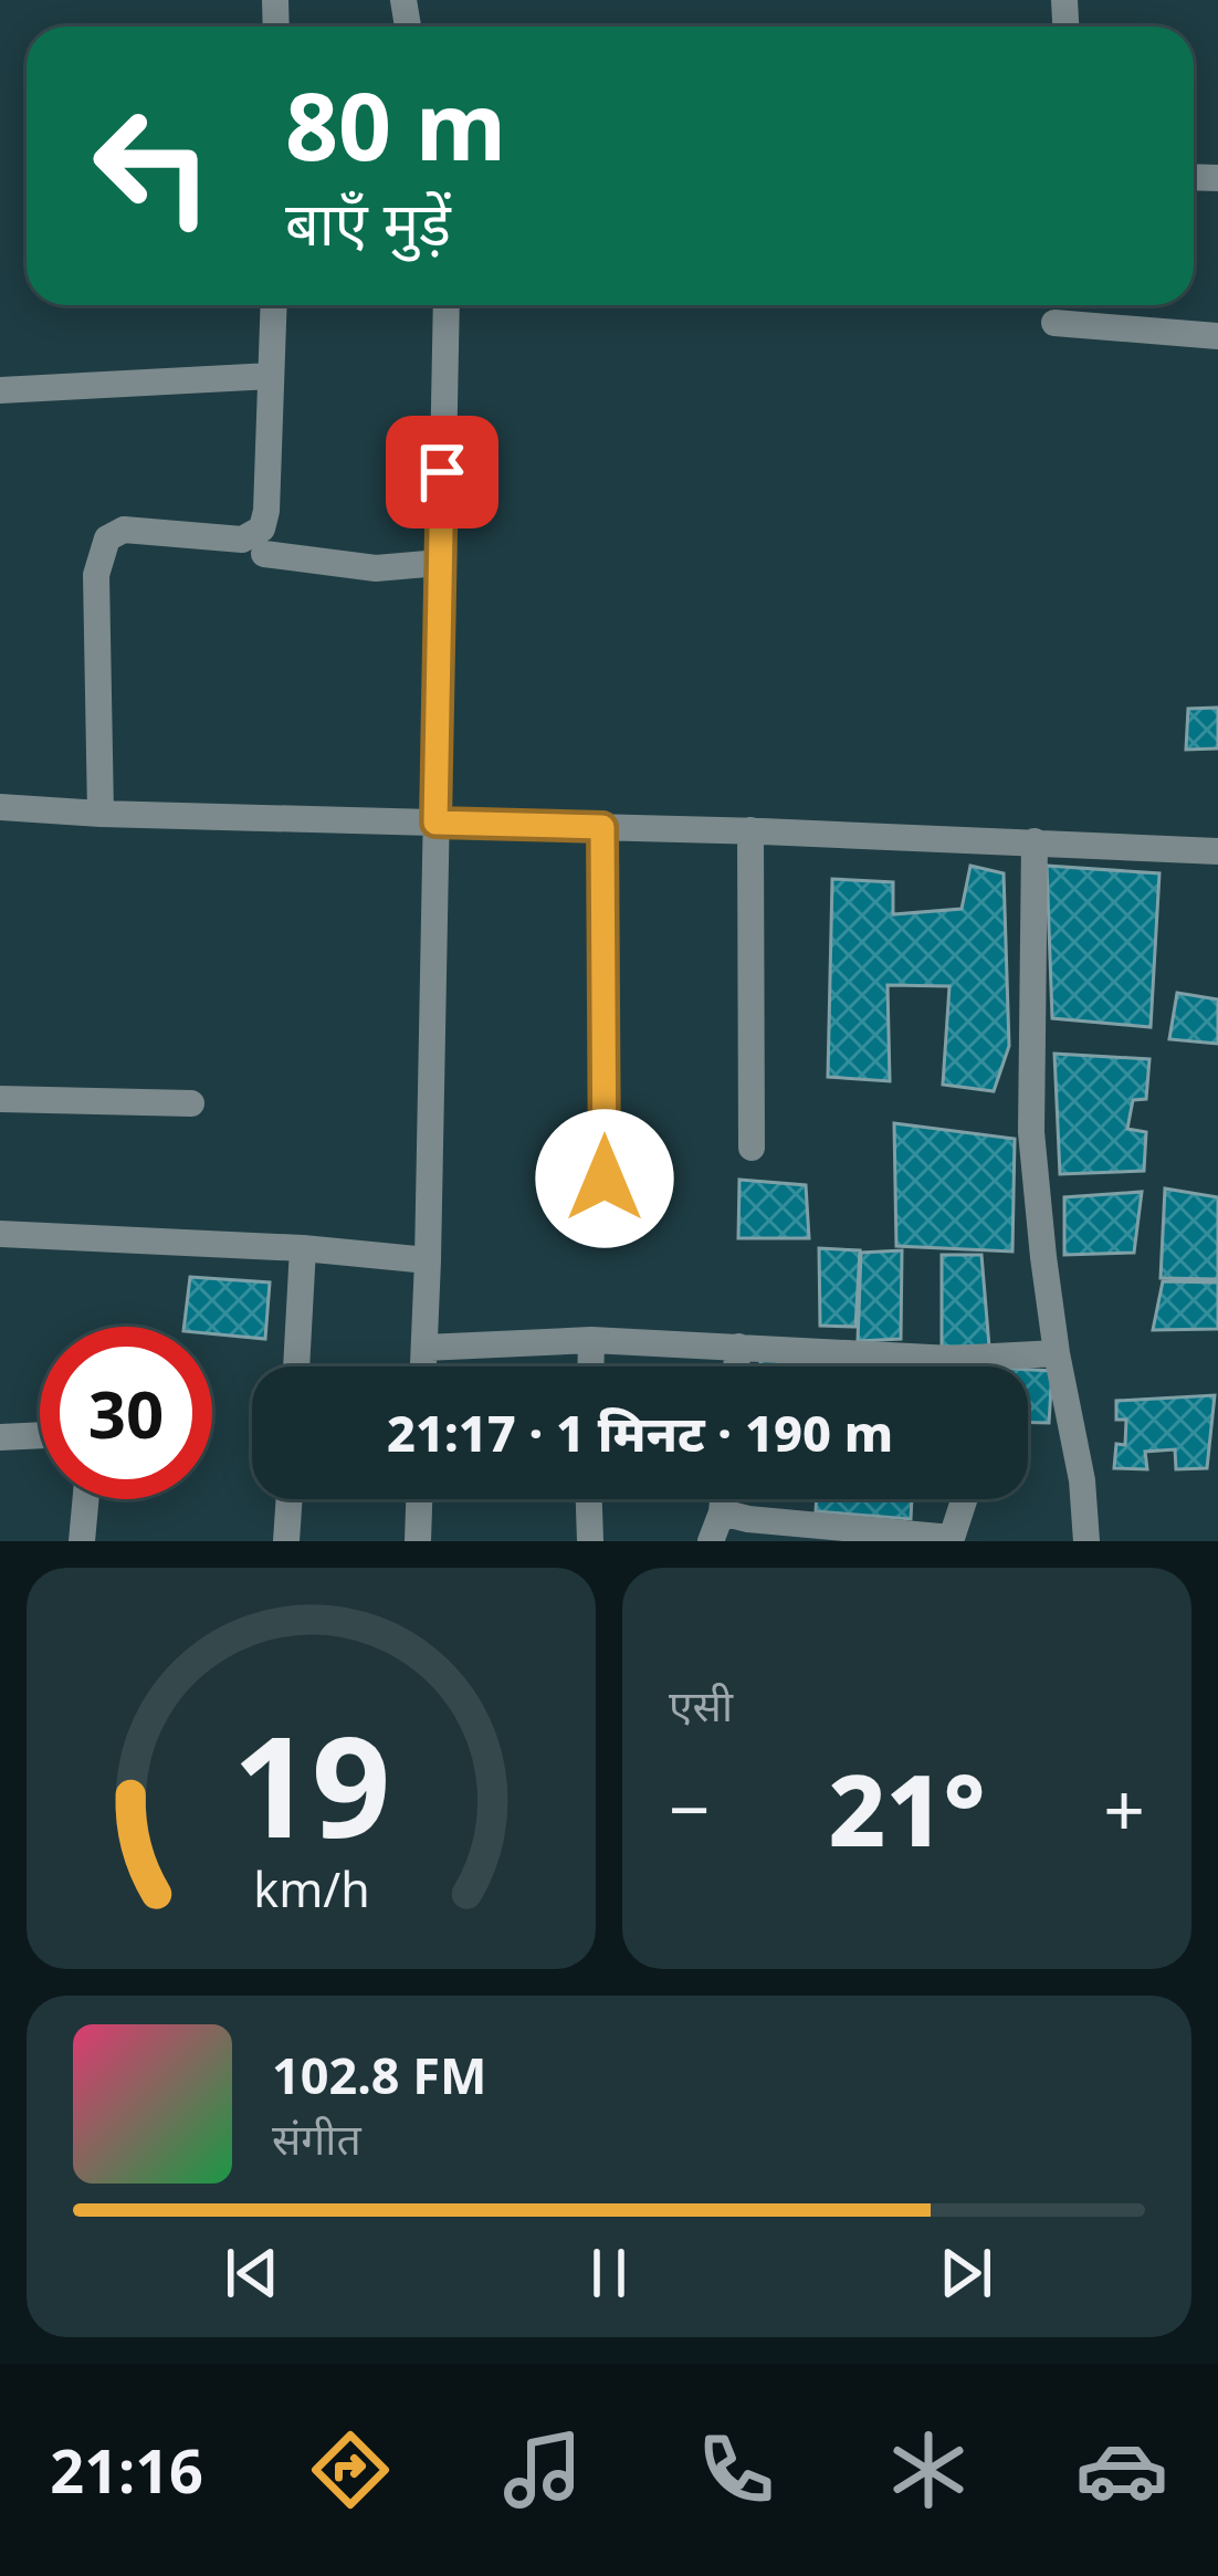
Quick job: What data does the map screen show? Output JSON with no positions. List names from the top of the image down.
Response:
{
  "page": {
    "turn": ["80 m", "बाएँ मुड़ें"],
    "limit": "30",
    "trip": "21:17 · 1 मिनट · 190 m",
    "tile": "एसी",
    "heat": ["−", "21°", "+"],
    "song": ["102.8 FM", "संगीत"],
    "tabs": "21:16",
    "gauge": ["19", "km/h"]
  }
}
